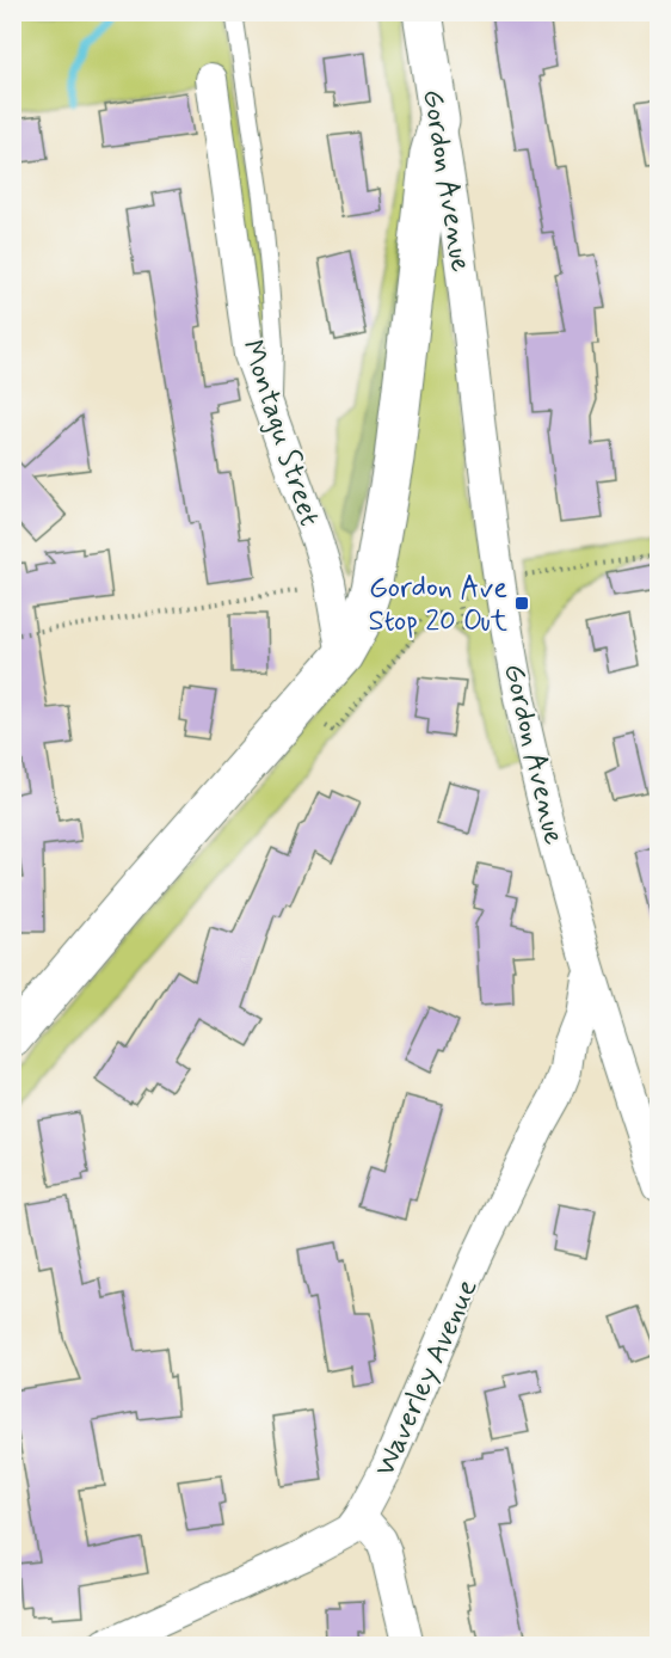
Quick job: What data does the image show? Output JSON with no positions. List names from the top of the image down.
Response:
{
  "streets": {
    "street": ["Gordon Avenue", "Montagu Street", "Waverley Avenue"]
  },
  "crossings": [
    ["Gordon Avenue", "Waverley Avenue"]
  ],
  "places": {
    "transit": ["Gordon Ave Stop 20 Out"]
  }
}
